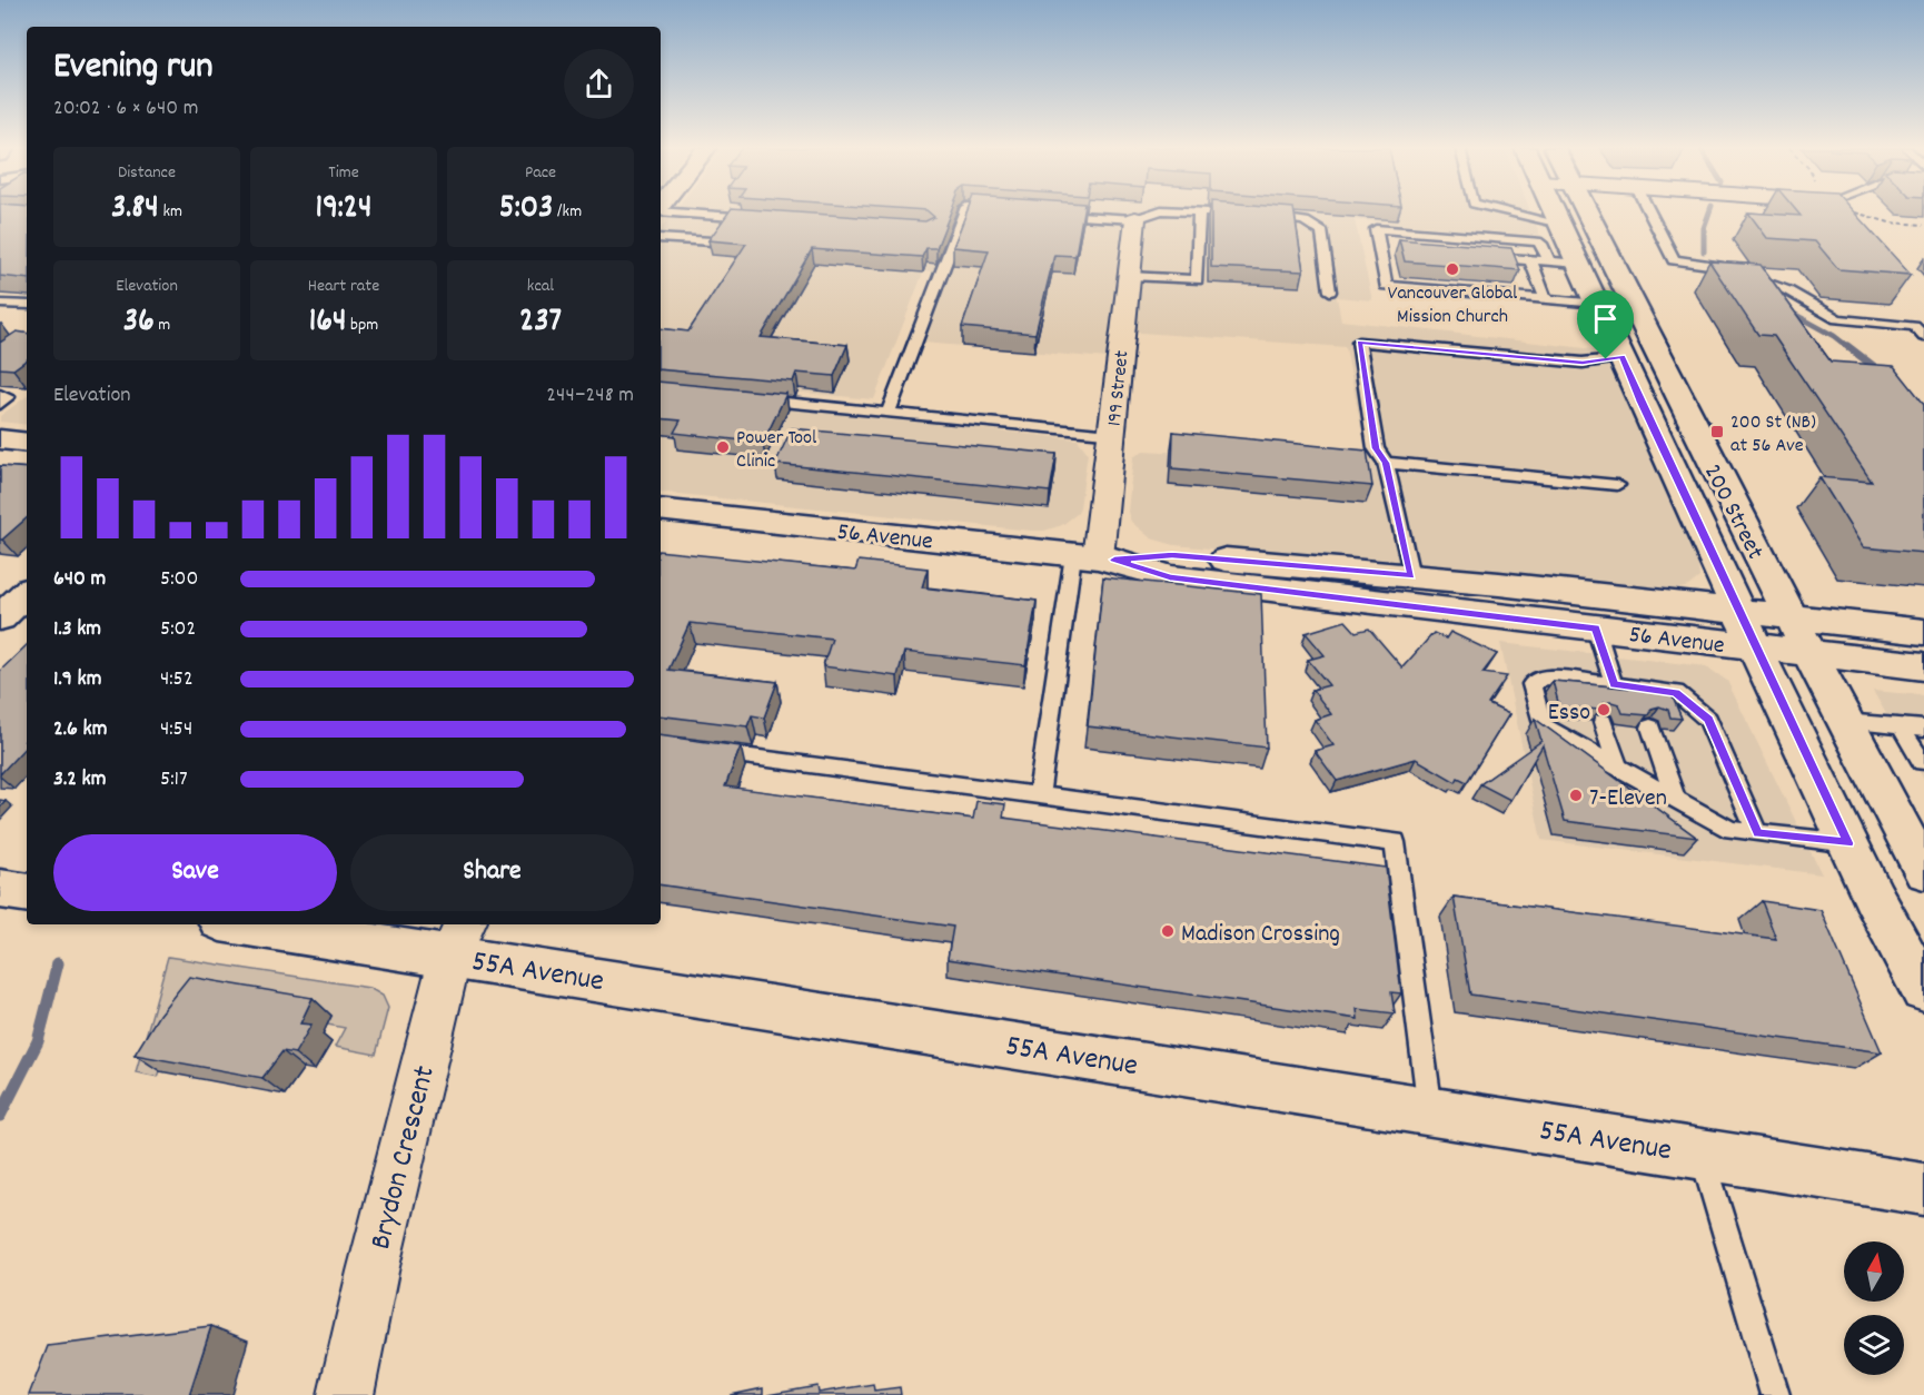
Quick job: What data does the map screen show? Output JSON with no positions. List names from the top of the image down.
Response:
{
  "streets": {
    "main road": ["200 Street", "56 Avenue", "55A Avenue"],
    "street": ["199 Street", "Brydon Crescent"]
  },
  "crossings": [
    ["199 Street", "56 Avenue"],
    ["200 Street", "56 Avenue"],
    ["55A Avenue", "Brydon Crescent"]
  ],
  "places": {
    "other": [
      "Vancouver Global Mission Church",
      "Power Tool Clinic",
      "Esso",
      "7-Eleven",
      "Madison Crossing"
    ],
    "transit": ["200 St (NB) at 56 Ave"]
  },
  "north": "top",
  "page": {
    "heading": ["Evening run", "20:02 · 6 × 640 m"],
    "stats": [
      ["Distance", "3.84 km"],
      ["Time", "19:24"],
      ["Pace", "5:03 /km"],
      ["Elevation", "36 m"],
      ["Heart rate", "164 bpm"],
      ["kcal", "237"]
    ],
    "chart": ["Elevation", "244–248 m"],
    "list": [
      {
        "name": "640 m",
        "note": "5:00"
      },
      {
        "name": "1.3 km",
        "note": "5:02"
      },
      {
        "name": "1.9 km",
        "note": "4:52"
      },
      {
        "name": "2.6 km",
        "note": "4:54"
      },
      {
        "name": "3.2 km",
        "note": "5:17"
      }
    ],
    "buttons": ["Save", "Share"]
  }
}
